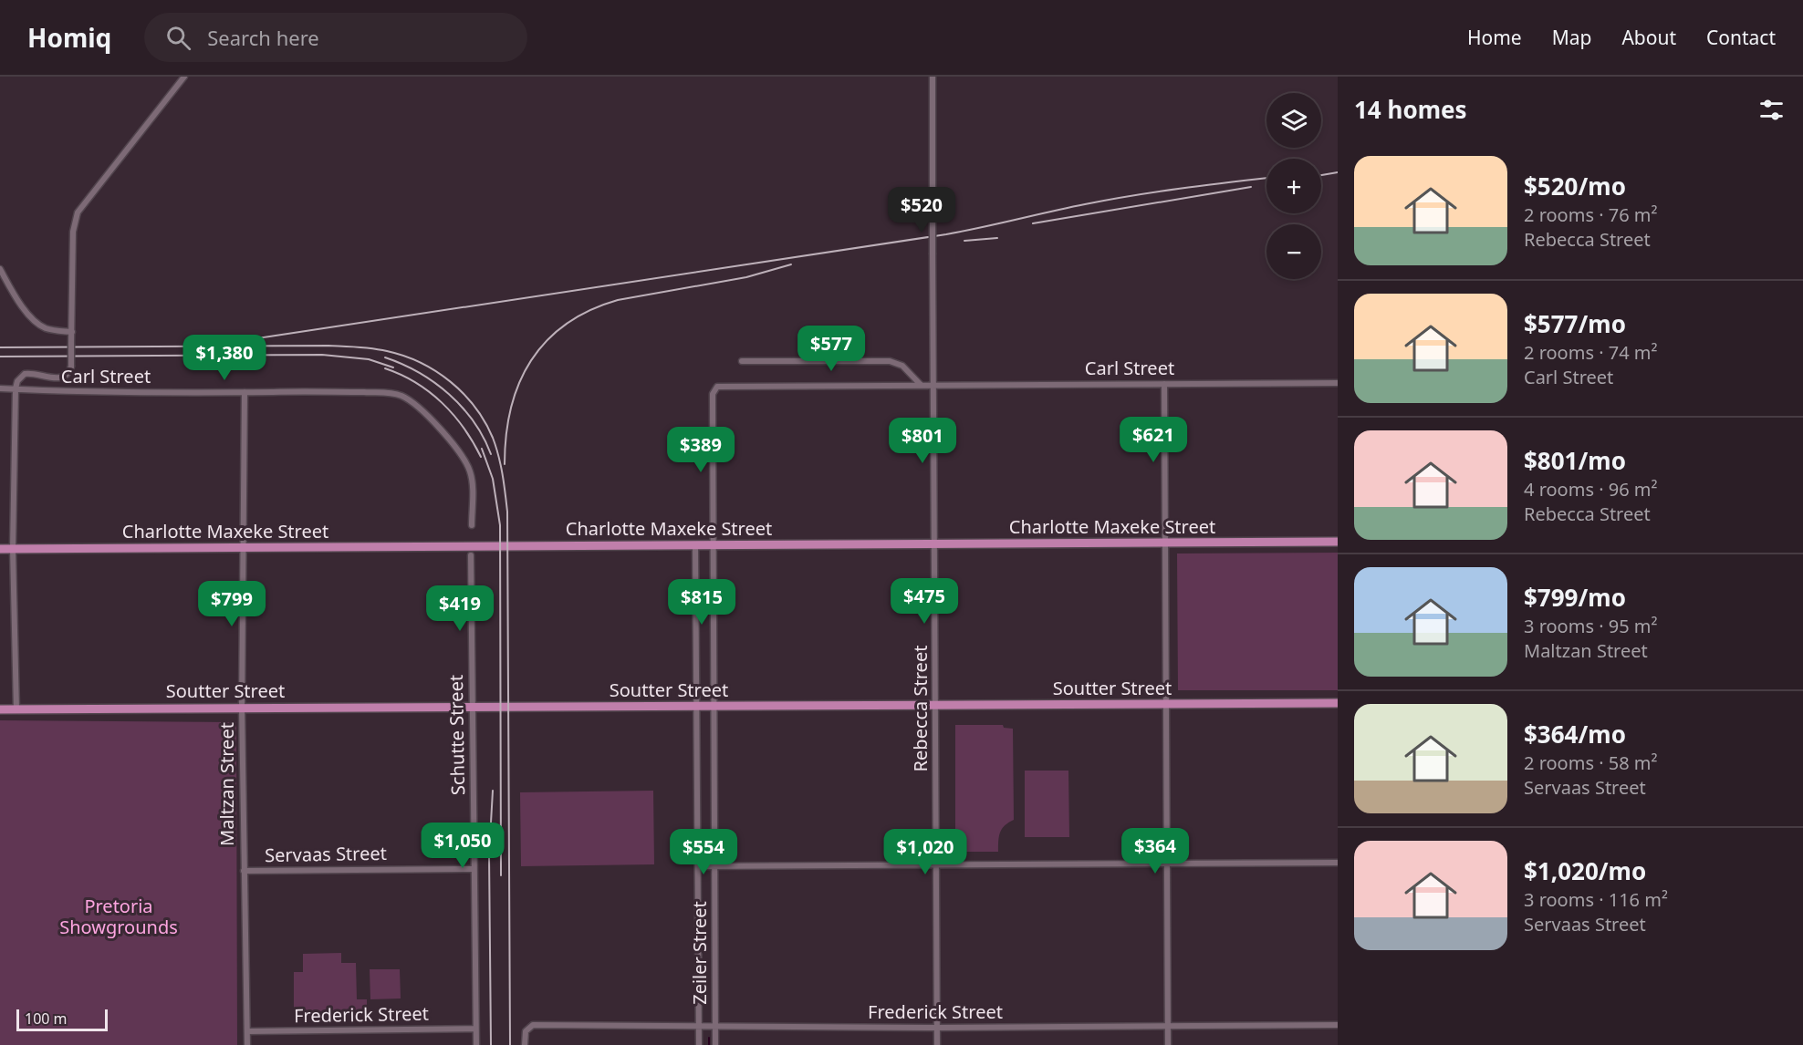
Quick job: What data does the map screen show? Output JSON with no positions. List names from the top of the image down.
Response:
{
  "streets": {
    "main road": ["Charlotte Maxeke Street", "Soutter Street"],
    "street": [
      "Carl Street",
      "Rebecca Street",
      "Schutte Street",
      "Maltzan Street",
      "Servaas Street",
      "Zeiler Street",
      "Frederick Street"
    ]
  },
  "crossings": [
    ["Carl Street", "Rebecca Street"],
    ["Carl Street", "Maltzan Street"],
    ["Carl Street", "Zeiler Street"],
    ["Charlotte Maxeke Street", "Rebecca Street"],
    ["Charlotte Maxeke Street", "Maltzan Street"],
    ["Charlotte Maxeke Street", "Zeiler Street"],
    ["Soutter Street", "Rebecca Street"],
    ["Soutter Street", "Schutte Street"],
    ["Soutter Street", "Maltzan Street"],
    ["Soutter Street", "Zeiler Street"],
    ["Rebecca Street", "Frederick Street"],
    ["Schutte Street", "Servaas Street"],
    ["Schutte Street", "Frederick Street"],
    ["Maltzan Street", "Servaas Street"],
    ["Maltzan Street", "Frederick Street"],
    ["Zeiler Street", "Frederick Street"]
  ],
  "parks": ["Pretoria Showgrounds"],
  "scale_bar": "100 m",
  "page": {
    "header": "Homiq",
    "search": "Search here",
    "nav": [
      "Home",
      "Map",
      "About",
      "Contact"
    ],
    "heading": "14 homes",
    "map_buttons": ["+", "−"],
    "list": [
      {
        "name": "$520/mo",
        "note": "2 rooms · 76 m² · Rebecca Street"
      },
      {
        "name": "$577/mo",
        "note": "2 rooms · 74 m² · Carl Street"
      },
      {
        "name": "$801/mo",
        "note": "4 rooms · 96 m² · Rebecca Street"
      },
      {
        "name": "$799/mo",
        "note": "3 rooms · 95 m² · Maltzan Street"
      },
      {
        "name": "$364/mo",
        "note": "2 rooms · 58 m² · Servaas Street"
      },
      {
        "name": "$1,020/mo",
        "note": "3 rooms · 116 m² · Servaas Street"
      }
    ],
    "price": [
      "$520",
      "$577",
      "$1,380",
      "$621",
      "$801",
      "$389",
      "$475",
      "$815",
      "$799",
      "$419",
      "$1,050",
      "$364",
      "$554",
      "$1,020"
    ],
    "scale": "100 m"
  }
}
